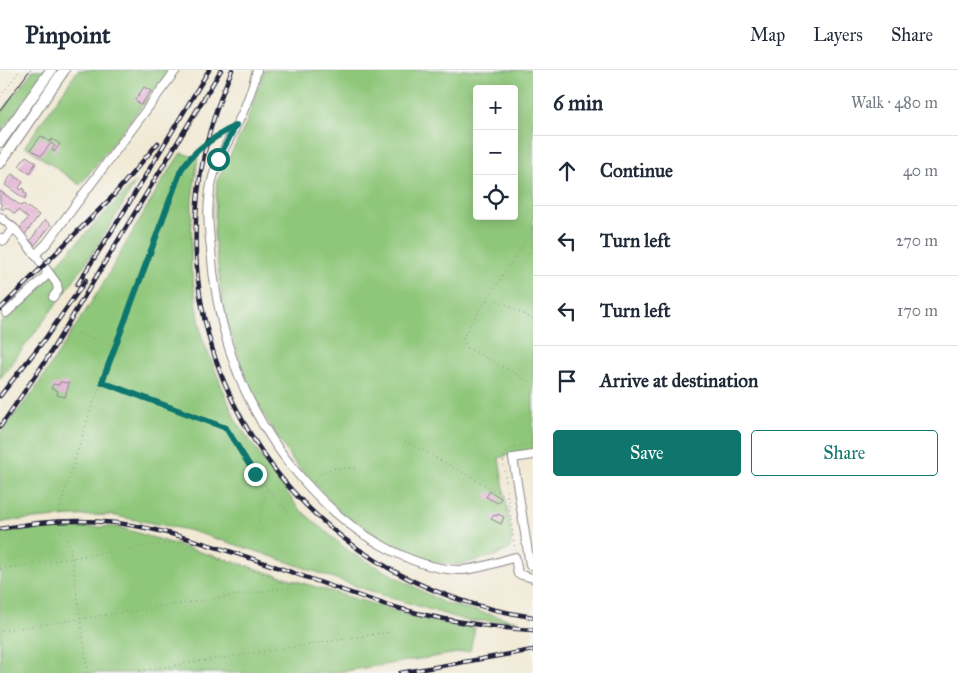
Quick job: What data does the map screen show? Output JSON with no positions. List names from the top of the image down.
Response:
{
  "page": {
    "header": "Pinpoint",
    "nav": ["Map", "Layers", "Share"],
    "heading": ["6 min", "Walk · 480 m"],
    "map_buttons": ["+", "−"],
    "list": [
      ["Continue", "40 m"],
      ["Turn left", "270 m"],
      ["Turn left", "170 m"],
      "Arrive at destination"
    ],
    "buttons": ["Save", "Share"]
  }
}
